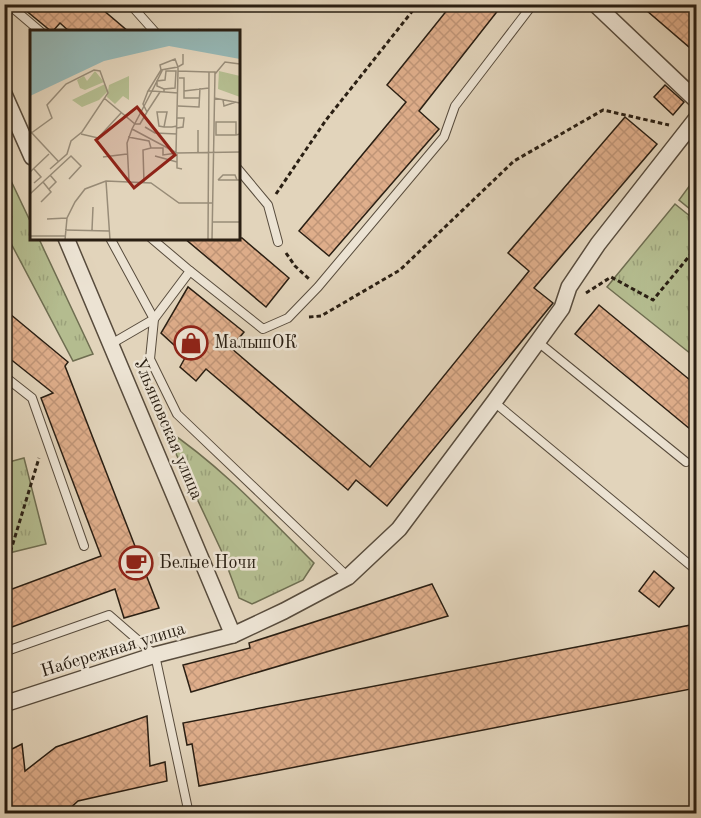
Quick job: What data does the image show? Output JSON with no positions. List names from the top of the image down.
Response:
{
  "streets": {
    "street": ["Ульяновская улица", "Набережная улица"]
  },
  "crossings": [
    ["Ульяновская улица", "Набережная улица"]
  ],
  "places": {
    "shop": ["МалышОК"],
    "cafe": ["Белые Ночи"]
  }
}
